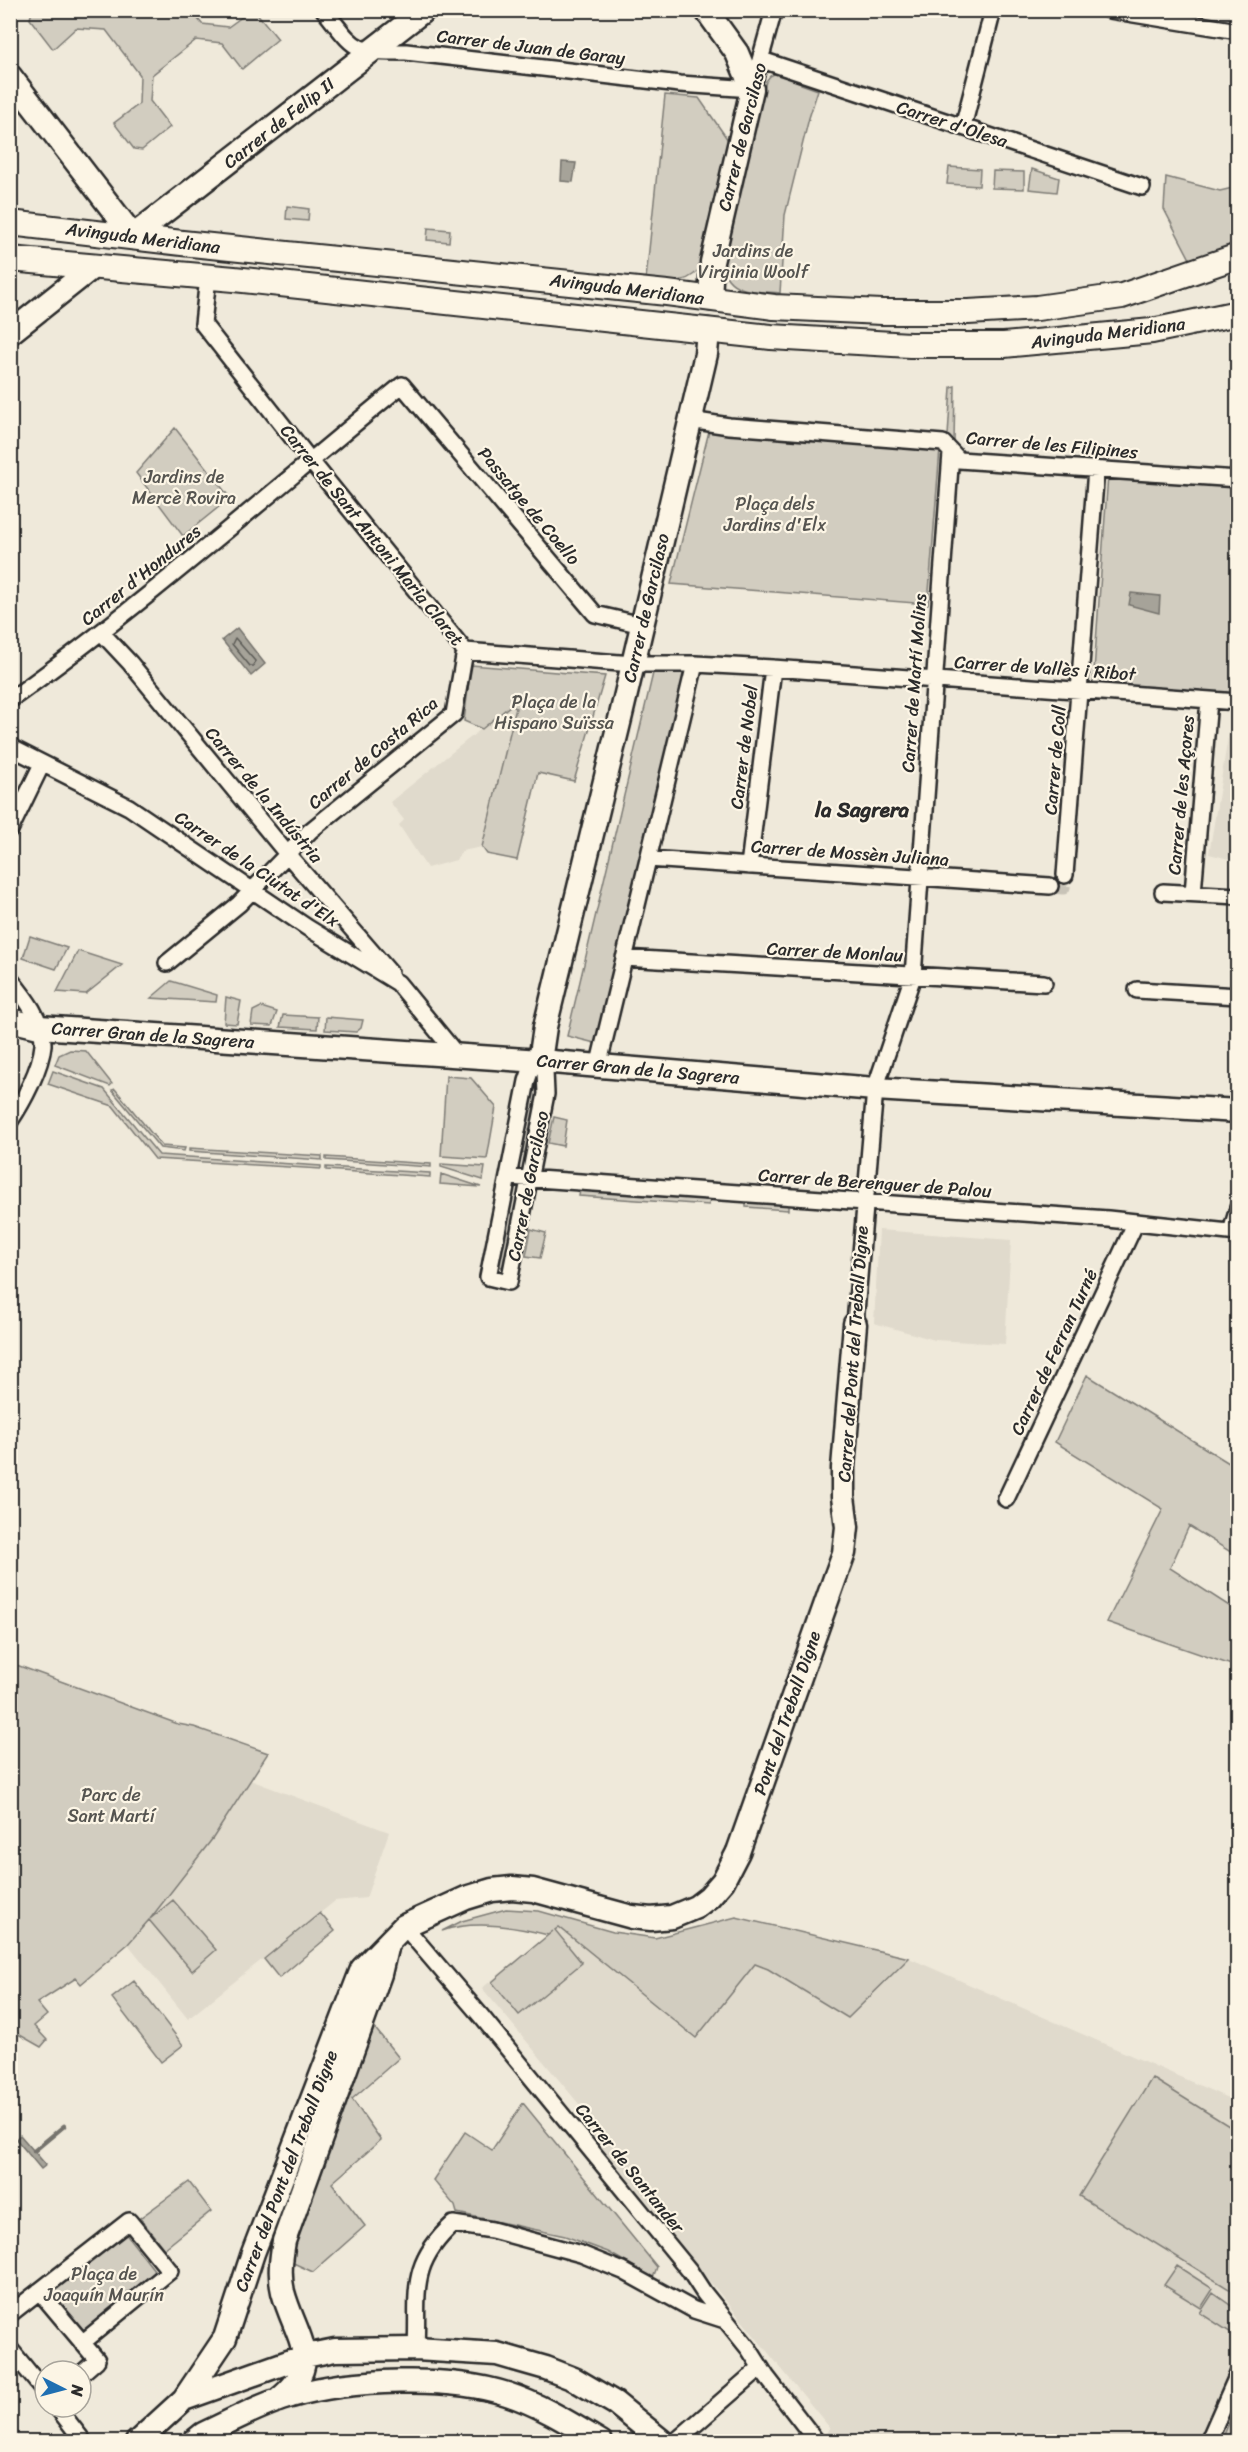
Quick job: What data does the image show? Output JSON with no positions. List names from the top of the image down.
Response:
{
  "streets": {
    "main road": ["Avinguda Meridiana"],
    "street": [
      "Carrer de Juan de Garay",
      "Carrer de Felip II",
      "Carrer d'Olesa",
      "Carrer de Garcilaso",
      "Carrer de les Filipines",
      "Passatge de Coello",
      "Carrer de Sant Antoni Maria Claret",
      "Carrer d'Hondures",
      "Carrer de Vallès i Ribot",
      "Carrer de Martí Molins",
      "Carrer de Nobel",
      "Carrer de Costa Rica",
      "Carrer de Coll",
      "Carrer de la Indústria",
      "Carrer de les Açores",
      "Carrer de Mossèn Juliana",
      "Carrer de la Ciutat d'Elx",
      "Carrer de Monlau",
      "Carrer Gran de la Sagrera",
      "Carrer de Berenguer de Palou",
      "Carrer de Ferran Turné",
      "Carrer del Pont del Treball Digne",
      "Pont del Treball Digne",
      "Carrer de Santander"
    ]
  },
  "crossings": [
    ["Carrer de Juan de Garay", "Carrer de Felip II"],
    ["Carrer de Juan de Garay", "Carrer de Garcilaso"],
    ["Carrer de Felip II", "Avinguda Meridiana"],
    ["Carrer d'Olesa", "Carrer de Garcilaso"],
    ["Carrer de Garcilaso", "Avinguda Meridiana"],
    ["Carrer de Garcilaso", "Carrer de les Filipines"],
    ["Carrer de Garcilaso", "Passatge de Coello"],
    ["Carrer de Garcilaso", "Carrer de Sant Antoni Maria Claret"],
    ["Carrer de Garcilaso", "Carrer de Vallès i Ribot"],
    ["Carrer de Garcilaso", "Carrer Gran de la Sagrera"],
    ["Carrer de Garcilaso", "Carrer de Berenguer de Palou"],
    ["Avinguda Meridiana", "Carrer de Sant Antoni Maria Claret"],
    ["Carrer de les Filipines", "Carrer de Martí Molins"],
    ["Carrer de les Filipines", "Carrer de Coll"],
    ["Passatge de Coello", "Carrer d'Hondures"],
    ["Carrer de Sant Antoni Maria Claret", "Carrer d'Hondures"],
    ["Carrer de Sant Antoni Maria Claret", "Carrer de Vallès i Ribot"],
    ["Carrer de Sant Antoni Maria Claret", "Carrer de Costa Rica"],
    ["Carrer d'Hondures", "Carrer de la Indústria"],
    ["Carrer de Vallès i Ribot", "Carrer de Martí Molins"],
    ["Carrer de Vallès i Ribot", "Carrer de Nobel"],
    ["Carrer de Vallès i Ribot", "Carrer de Coll"],
    ["Carrer de Vallès i Ribot", "Carrer de les Açores"],
    ["Carrer de Martí Molins", "Carrer de Mossèn Juliana"],
    ["Carrer de Martí Molins", "Carrer de Monlau"],
    ["Carrer de Martí Molins", "Carrer Gran de la Sagrera"],
    ["Carrer de Martí Molins", "Carrer del Pont del Treball Digne"],
    ["Carrer de Nobel", "Carrer de Mossèn Juliana"],
    ["Carrer de Costa Rica", "Carrer de la Indústria"],
    ["Carrer de Costa Rica", "Carrer de la Ciutat d'Elx"],
    ["Carrer de la Indústria", "Carrer de la Ciutat d'Elx"],
    ["Carrer de la Ciutat d'Elx", "Carrer Gran de la Sagrera"],
    ["Carrer Gran de la Sagrera", "Carrer del Pont del Treball Digne"],
    ["Carrer de Berenguer de Palou", "Carrer de Ferran Turné"],
    ["Carrer de Berenguer de Palou", "Carrer del Pont del Treball Digne"],
    ["Carrer del Pont del Treball Digne", "Pont del Treball Digne"],
    ["Carrer del Pont del Treball Digne", "Carrer de Santander"]
  ],
  "districts": ["la Sagrera"],
  "parks": [
    "Jardins de Virginia Woolf",
    "Jardins de Mercè Rovira",
    "Plaça dels Jardins d'Elx",
    "Plaça de la Hispano Suïssa",
    "Parc de Sant Martí",
    "Plaça de Joaquín Maurín"
  ],
  "north": "right"
}
